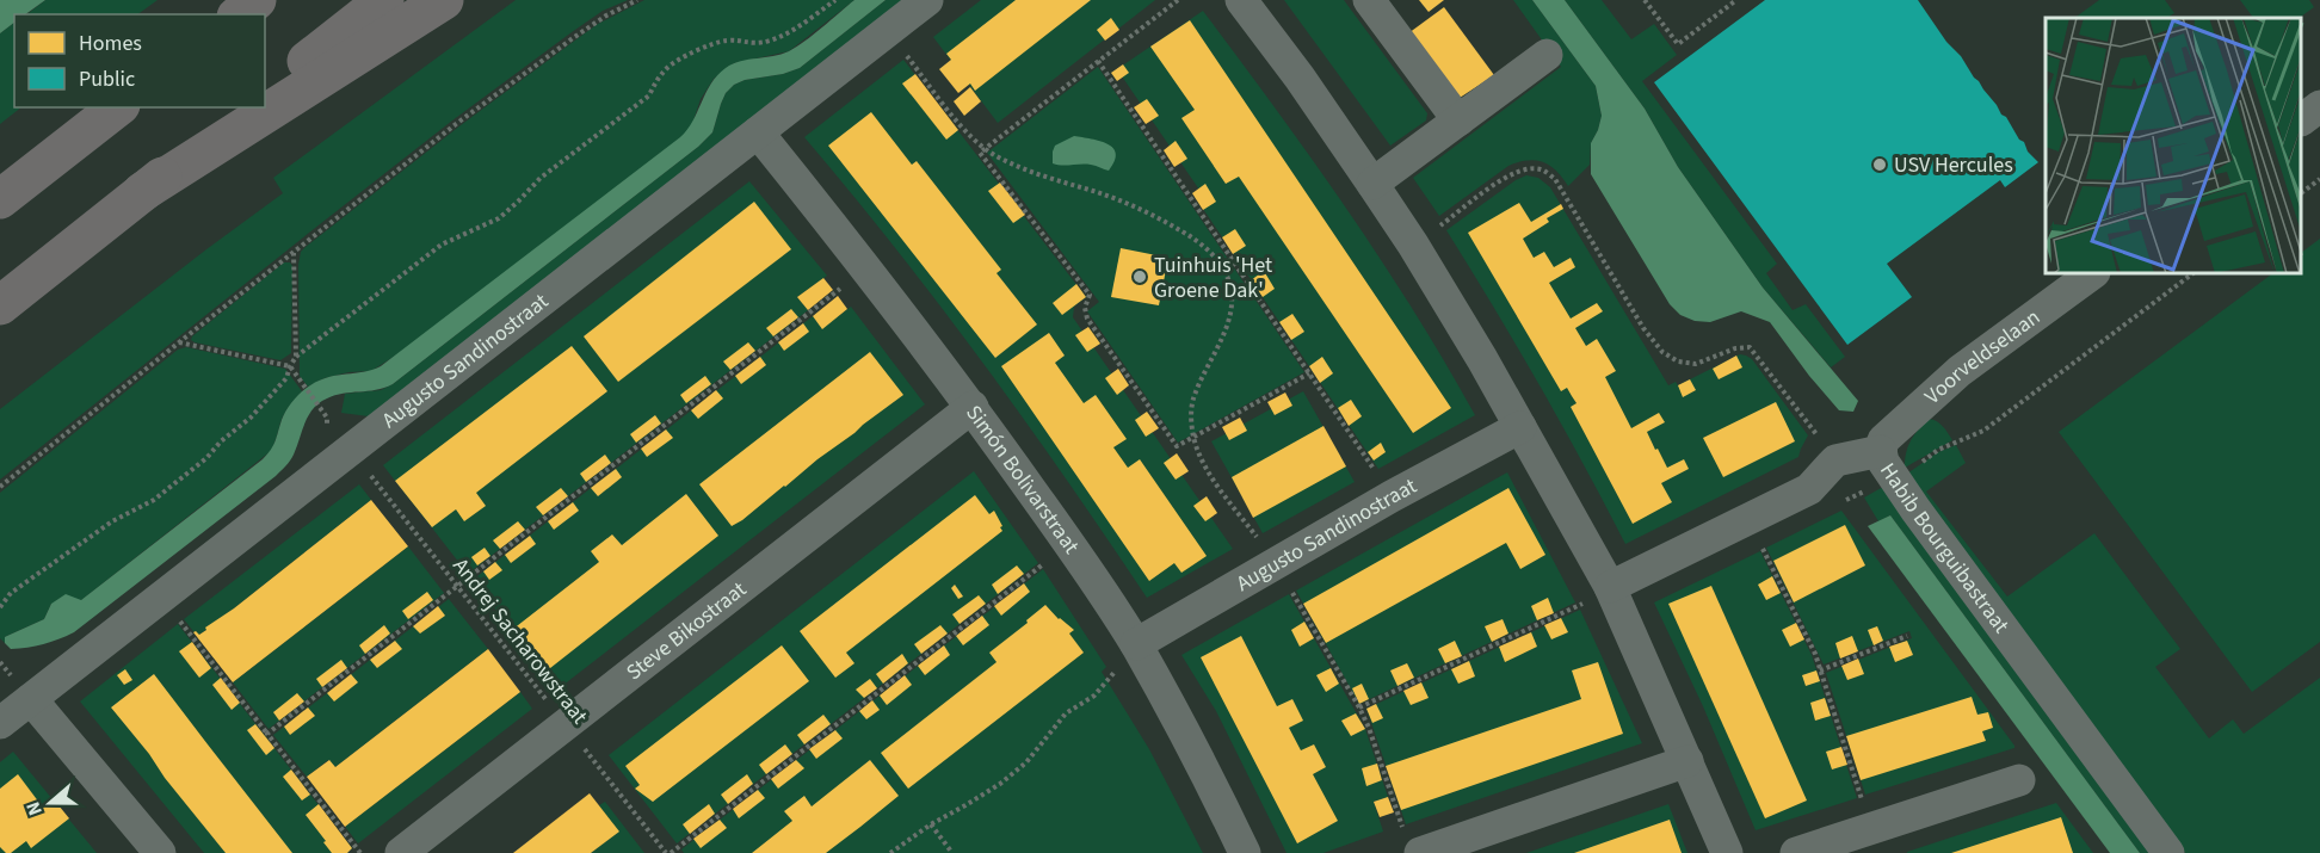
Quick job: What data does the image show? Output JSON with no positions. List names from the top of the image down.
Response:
{
  "streets": {
    "street": [
      "Voorveldselaan",
      "Augusto Sandinostraat",
      "Simón Bolivarstraat",
      "Habib Bourguibastraat",
      "Steve Bikostraat"
    ],
    "path": ["Andrej Sacharowstraat"]
  },
  "crossings": [
    ["Voorveldselaan", "Habib Bourguibastraat"],
    ["Augusto Sandinostraat", "Simón Bolivarstraat"],
    ["Augusto Sandinostraat", "Andrej Sacharowstraat"],
    ["Simón Bolivarstraat", "Steve Bikostraat"],
    ["Steve Bikostraat", "Andrej Sacharowstraat"]
  ],
  "places": ["USV Hercules", "Tuinhuis 'Het Groene Dak'"],
  "legend": ["Homes", "Public"],
  "north": "left"
}
